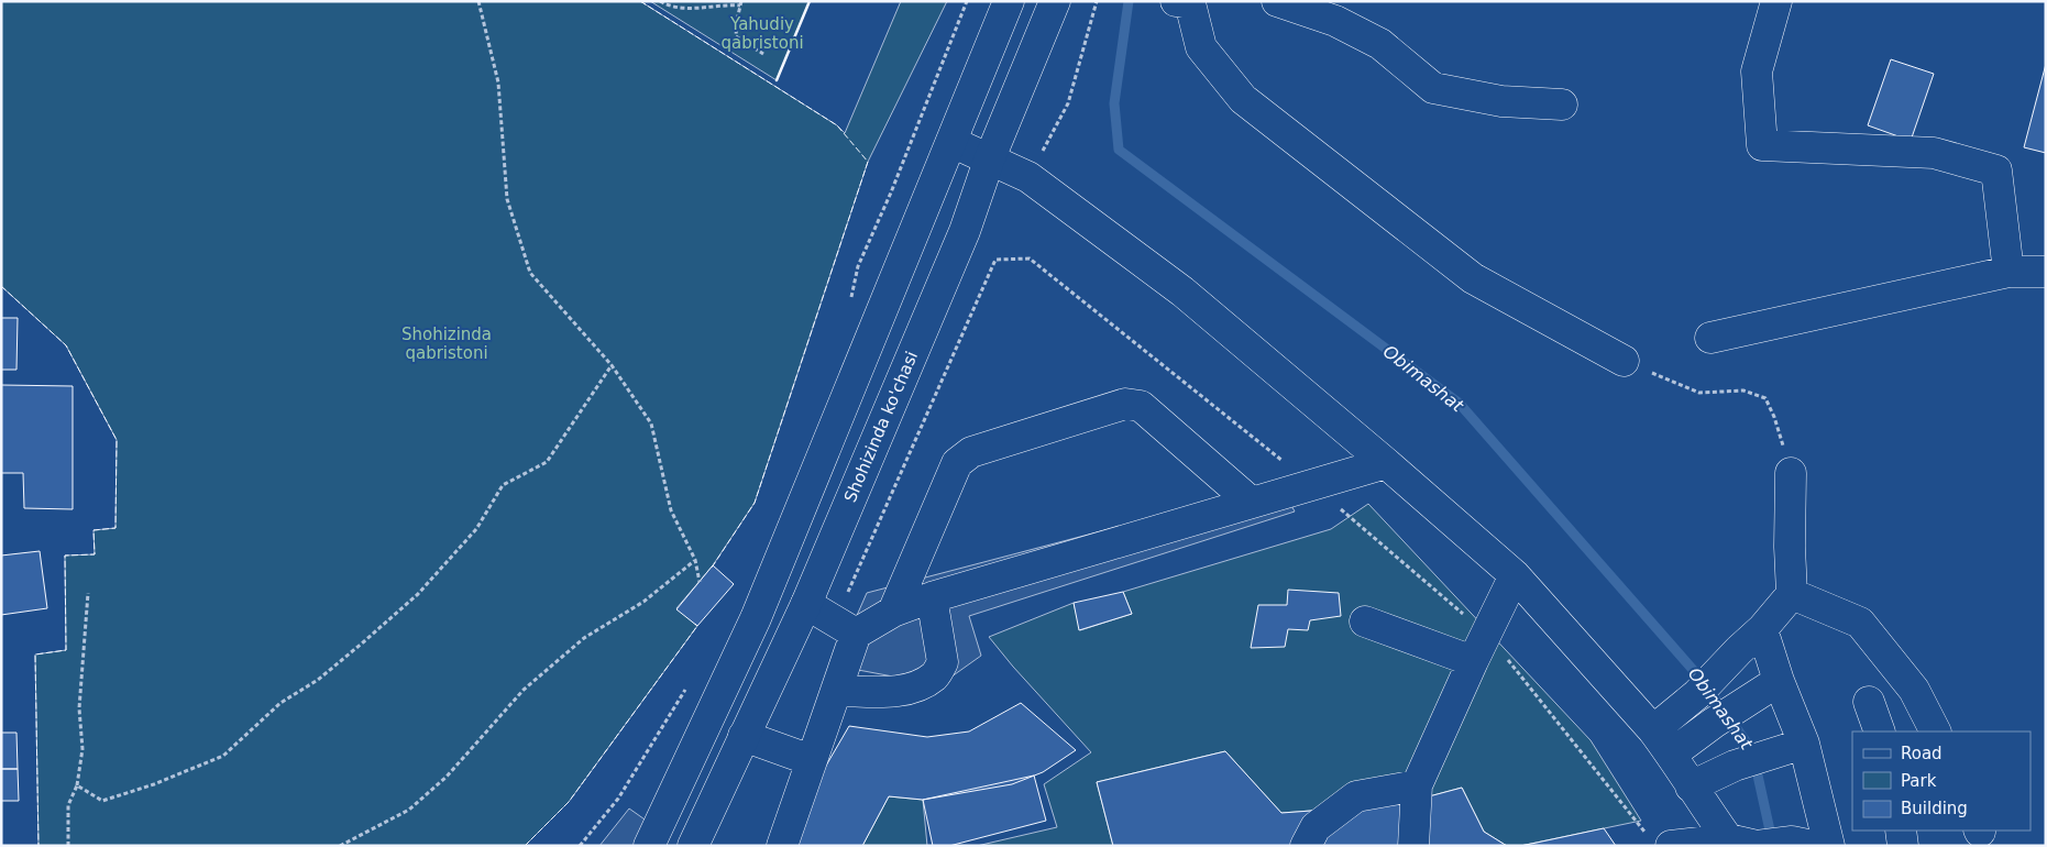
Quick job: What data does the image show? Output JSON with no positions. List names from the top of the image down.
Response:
{
  "streets": {
    "street": ["Shohizinda ko'chasi"]
  },
  "water": ["Obimashat"],
  "parks": ["Yahudiy qabristoni", "Shohizinda qabristoni"],
  "legend": ["Road", "Park", "Building"]
}
